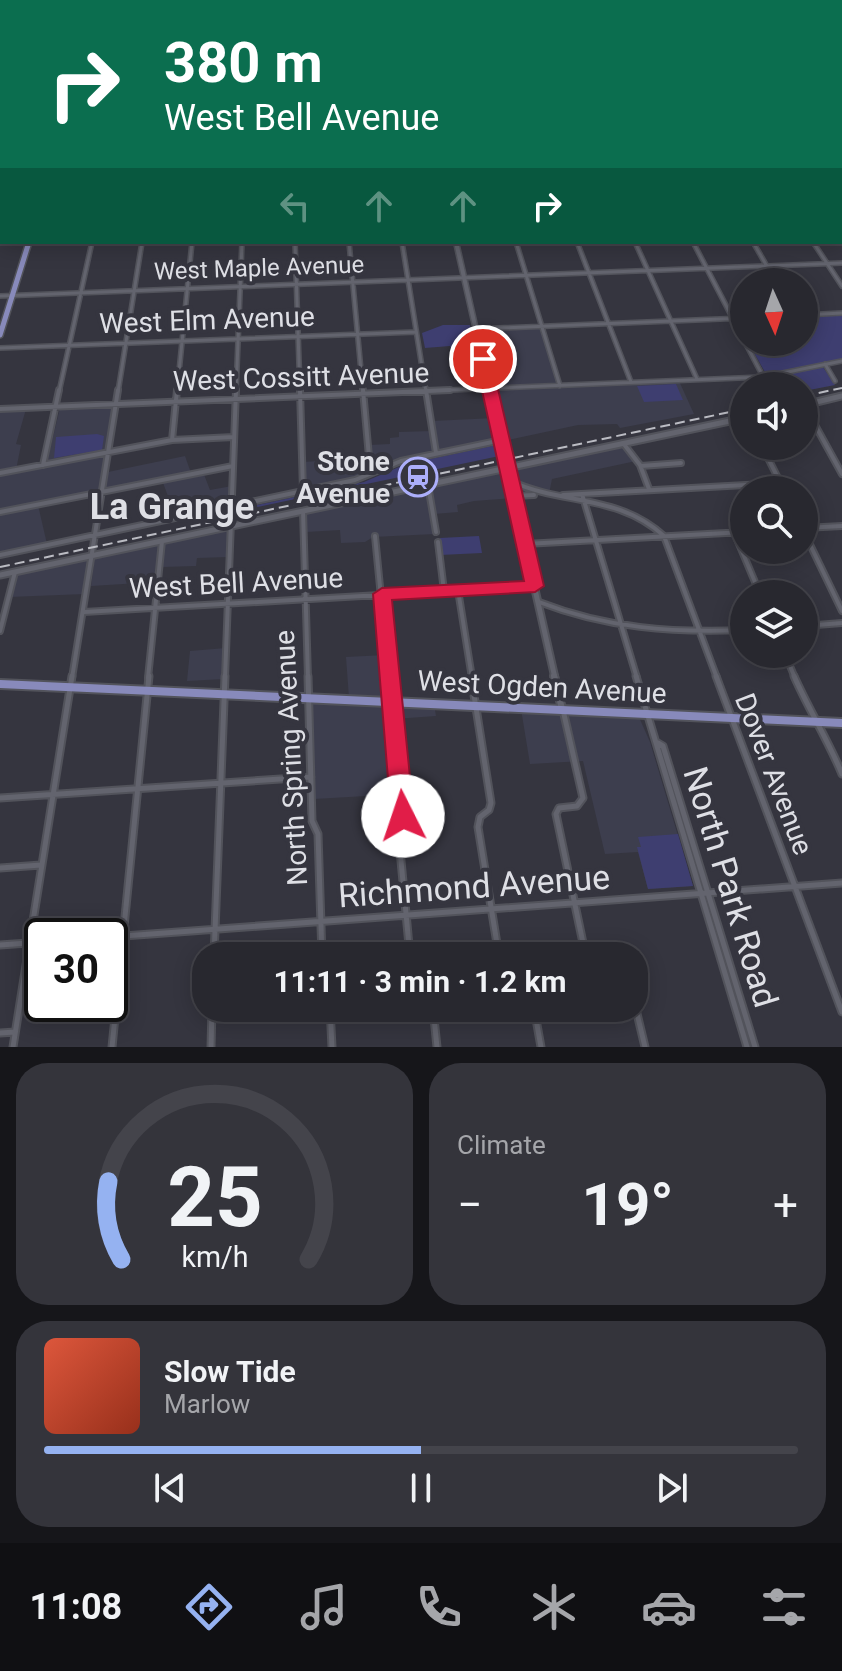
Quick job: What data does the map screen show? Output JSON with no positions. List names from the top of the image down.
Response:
{
  "streets": {
    "main road": ["West Ogden Avenue"],
    "street": [
      "West Maple Avenue",
      "West Elm Avenue",
      "West Cossitt Avenue",
      "West Bell Avenue",
      "North Spring Avenue",
      "Dover Avenue",
      "Richmond Avenue",
      "North Park Road"
    ]
  },
  "crossings": [
    ["West Bell Avenue", "North Spring Avenue"],
    ["West Ogden Avenue", "North Spring Avenue"],
    ["West Ogden Avenue", "Dover Avenue"],
    ["West Ogden Avenue", "North Park Road"],
    ["North Spring Avenue", "Richmond Avenue"],
    ["Dover Avenue", "Richmond Avenue"],
    ["Richmond Avenue", "North Park Road"]
  ],
  "districts": ["La Grange"],
  "places": {
    "station": ["Stone Avenue"]
  },
  "north": "bottom",
  "page": {
    "turn": ["380 m", "West Bell Avenue"],
    "limit": "30",
    "trip": "11:11 · 3 min · 1.2 km",
    "tile": "Climate",
    "heat": ["−", "19°", "+"],
    "song": ["Slow Tide", "Marlow"],
    "tabs": "11:08",
    "gauge": ["25", "km/h"]
  }
}
